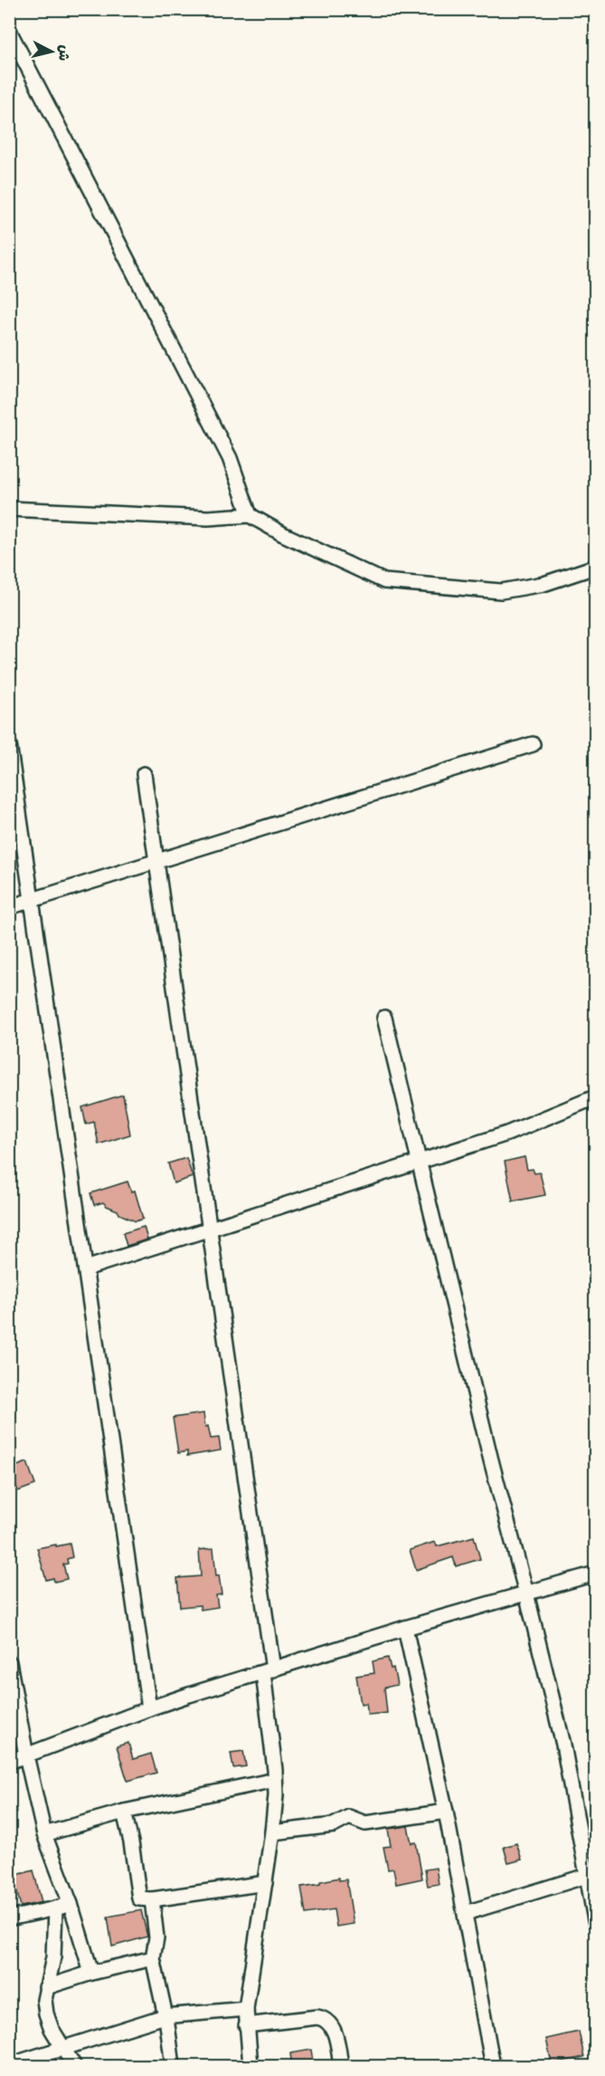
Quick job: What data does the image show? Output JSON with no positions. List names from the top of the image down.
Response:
{
  "north": "right"
}
